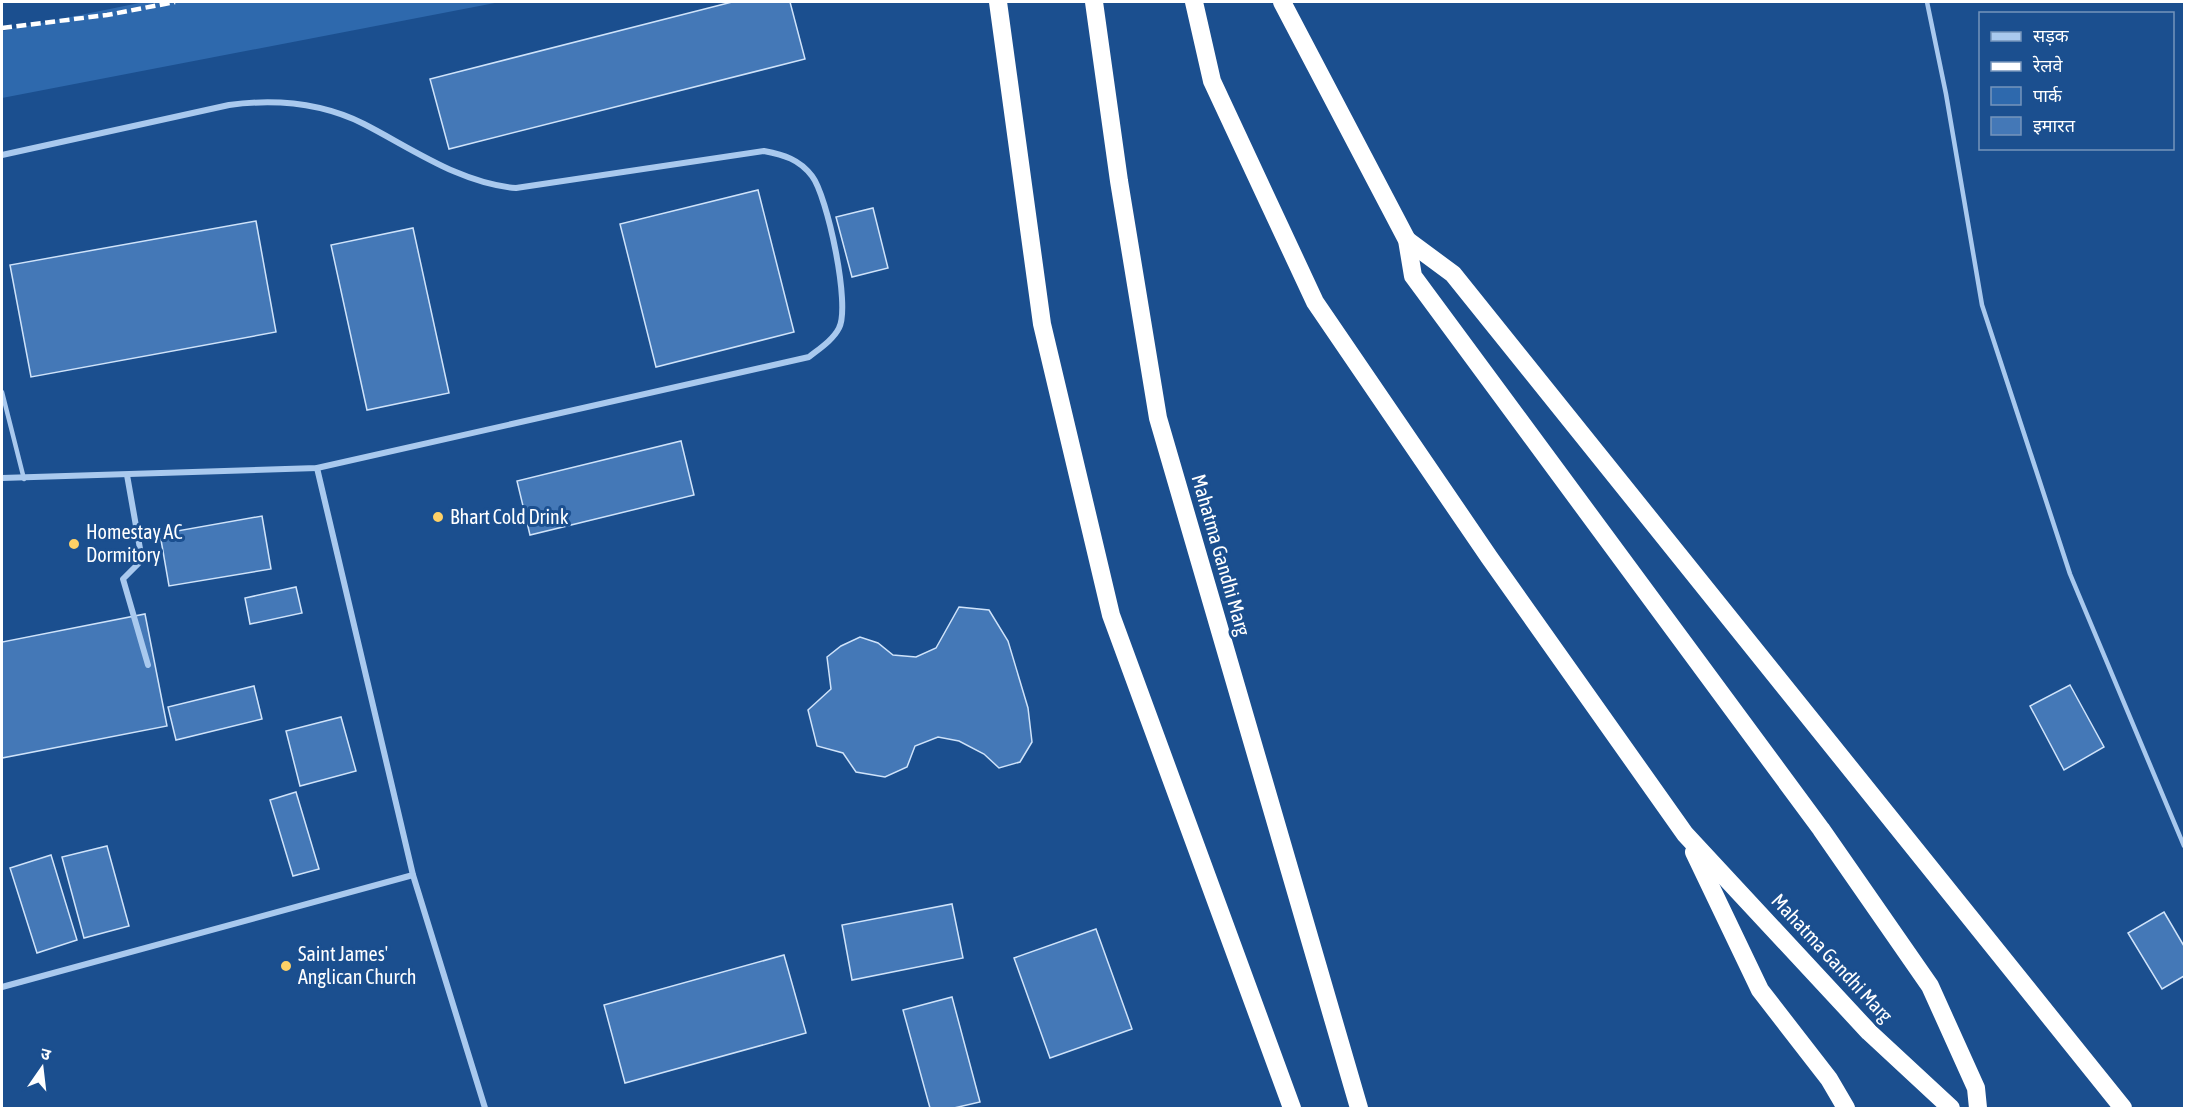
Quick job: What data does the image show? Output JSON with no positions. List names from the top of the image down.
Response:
{
  "streets": {
    "highway": ["Mahatma Gandhi Marg"]
  },
  "places": ["Bhart Cold Drink", "Homestay AC Dormitory", "Saint James' Anglican Church"],
  "legend": [
    "सड़क",
    "रेलवे",
    "पार्क",
    "इमारत"
  ],
  "north": "top"
}
